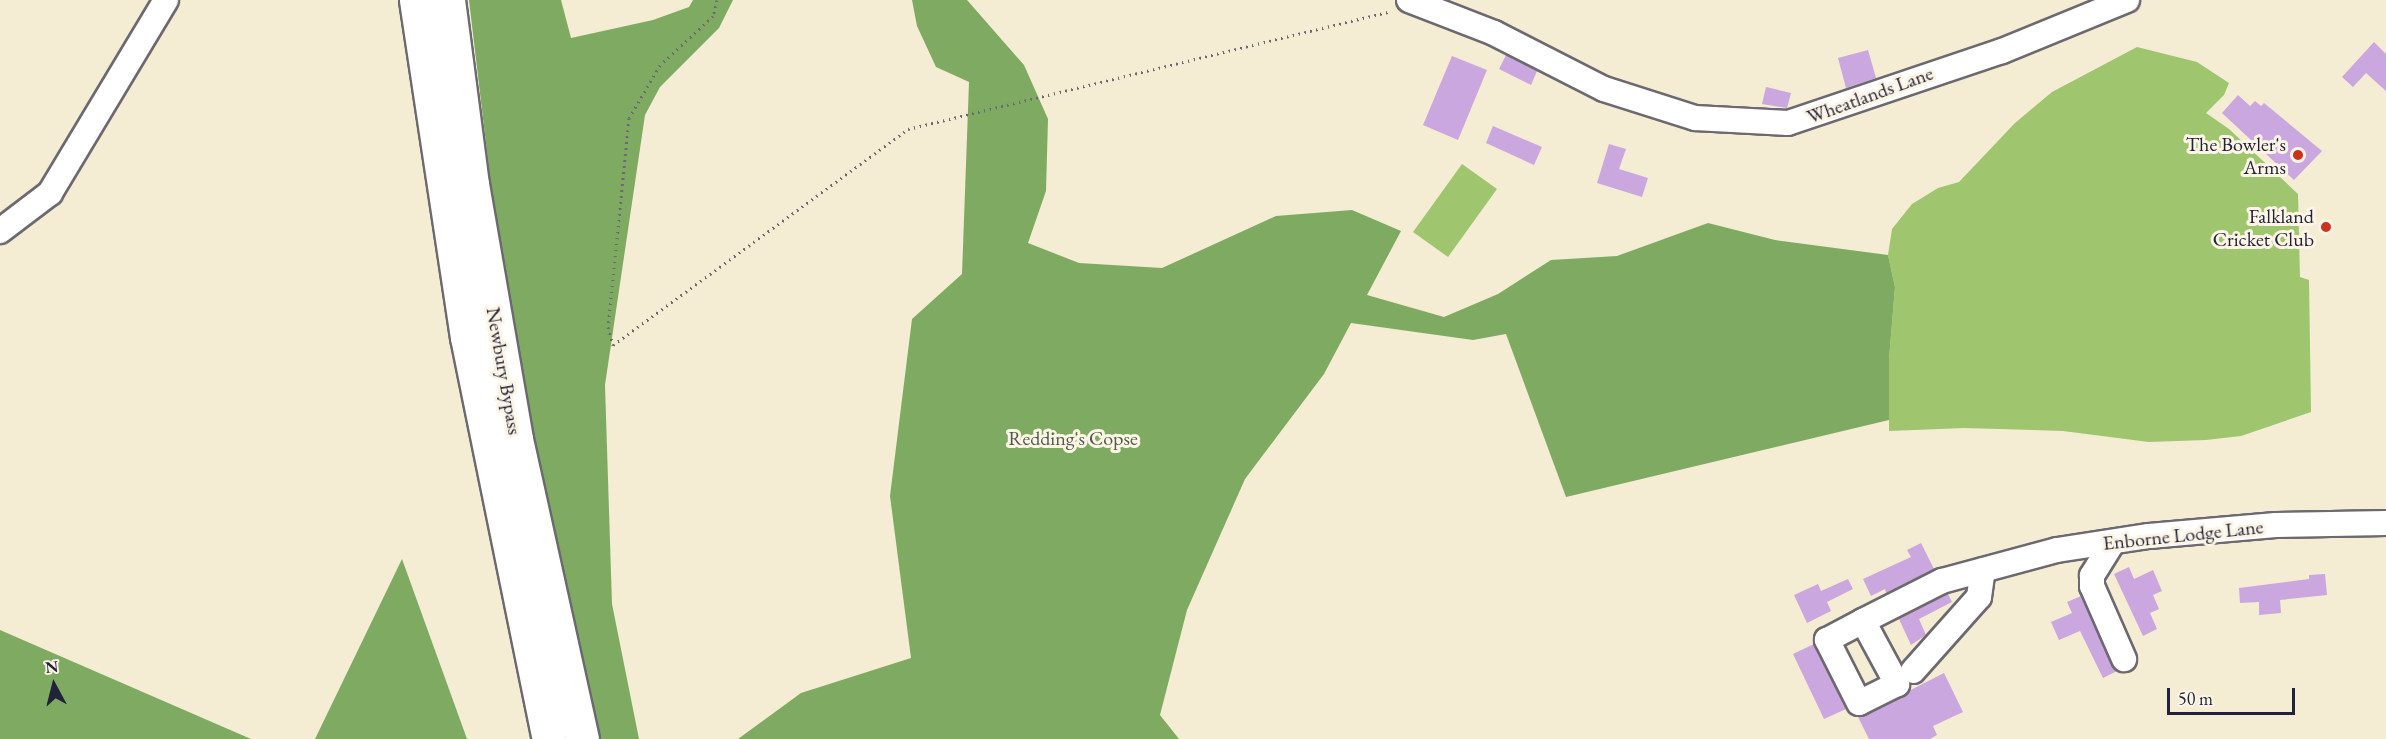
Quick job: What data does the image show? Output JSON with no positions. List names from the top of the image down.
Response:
{
  "streets": {
    "highway": ["Newbury Bypass"],
    "street": ["Wheatlands Lane", "Enborne Lodge Lane"]
  },
  "parks": ["Redding's Copse"],
  "places": ["The Bowler's Arms", "Falkland Cricket Club"],
  "scale_bar": "50 m",
  "north": "top"
}
